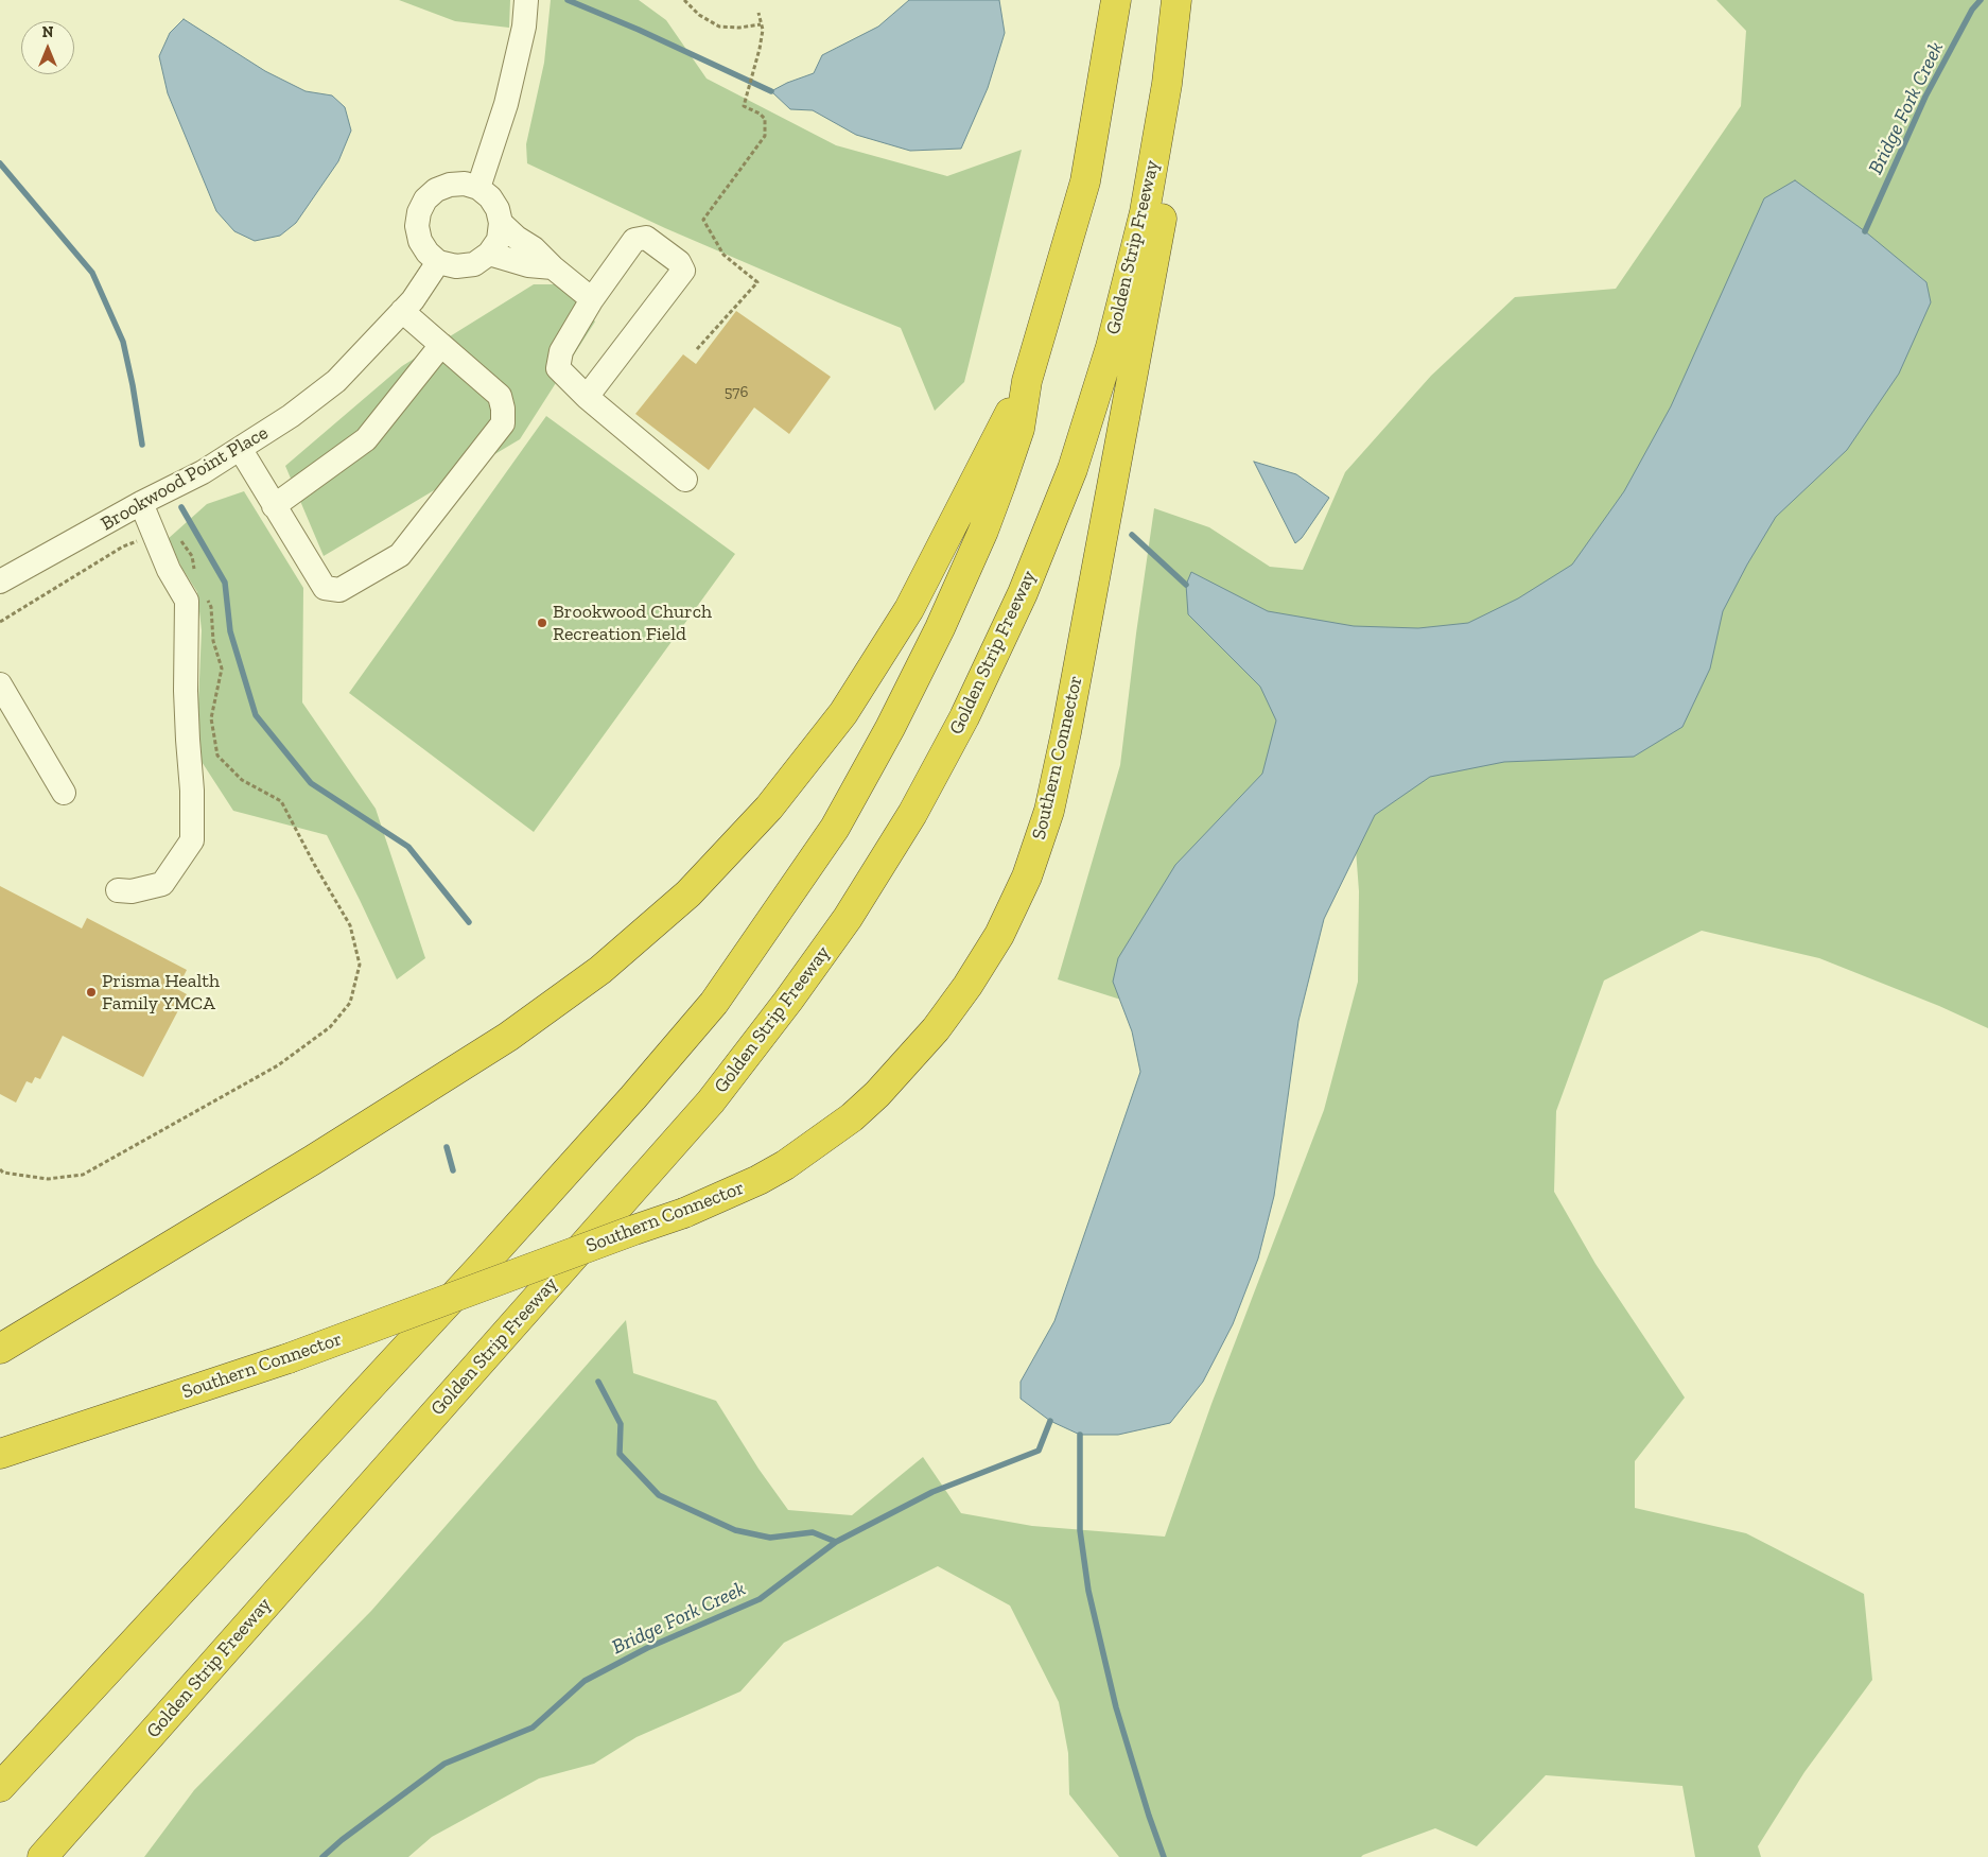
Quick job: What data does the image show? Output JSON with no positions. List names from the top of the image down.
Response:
{
  "streets": {
    "highway": ["Golden Strip Freeway", "Southern Connector"],
    "street": ["Brookwood Point Place"]
  },
  "water": ["Bridge Fork Creek"],
  "places": ["Brookwood Church Recreation Field", "Prisma Health Family YMCA"],
  "house_numbers": ["576"],
  "north": "top"
}
